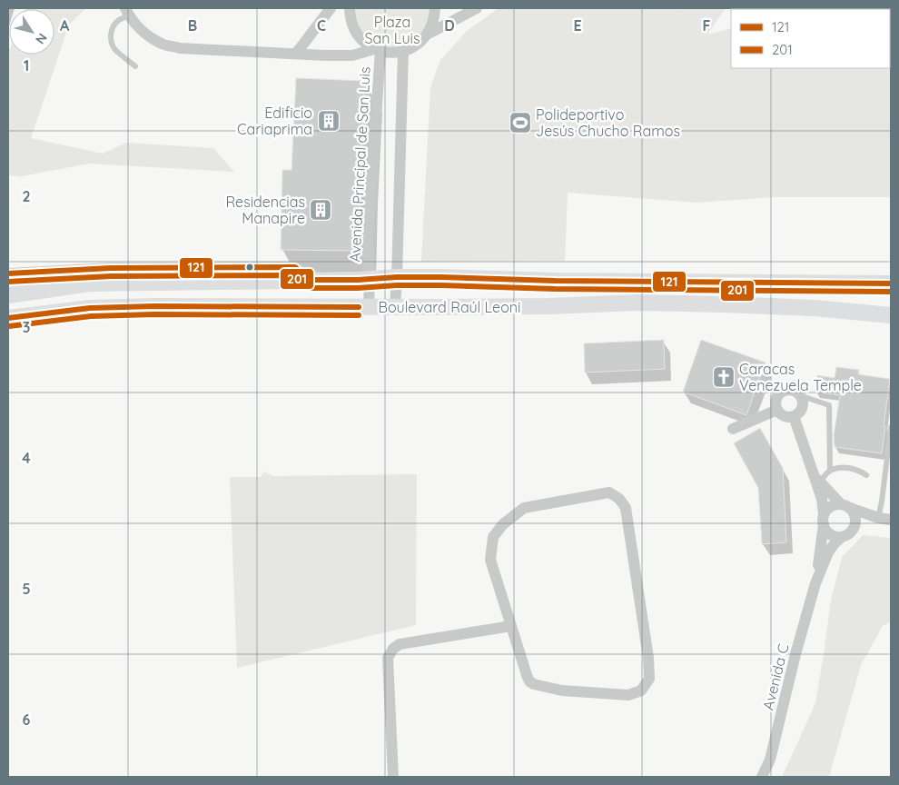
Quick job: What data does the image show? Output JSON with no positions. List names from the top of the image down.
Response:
{
  "streets": {
    "main road": ["Boulevard Raúl Leoni"],
    "street": ["Avenida Principal de San Luis", "Avenida C"]
  },
  "crossings": [
    ["Avenida Principal de San Luis", "Boulevard Raúl Leoni"]
  ],
  "parks": ["Plaza San Luis"],
  "places": {
    "building": ["Edificio Cariaprima", "Residencias Manapire"],
    "sports": ["Polideportivo Jesús Chucho Ramos"],
    "church": ["Caracas Venezuela Temple"]
  },
  "lines": ["transit line 121", "transit line 201"],
  "legend": ["121", "201"],
  "north": "bottom right",
  "grid": {
    "columns": [
      "A",
      "B",
      "C",
      "D",
      "E",
      "F"
    ],
    "rows": [
      "1",
      "2",
      "3",
      "4",
      "5",
      "6"
    ]
  }
}
